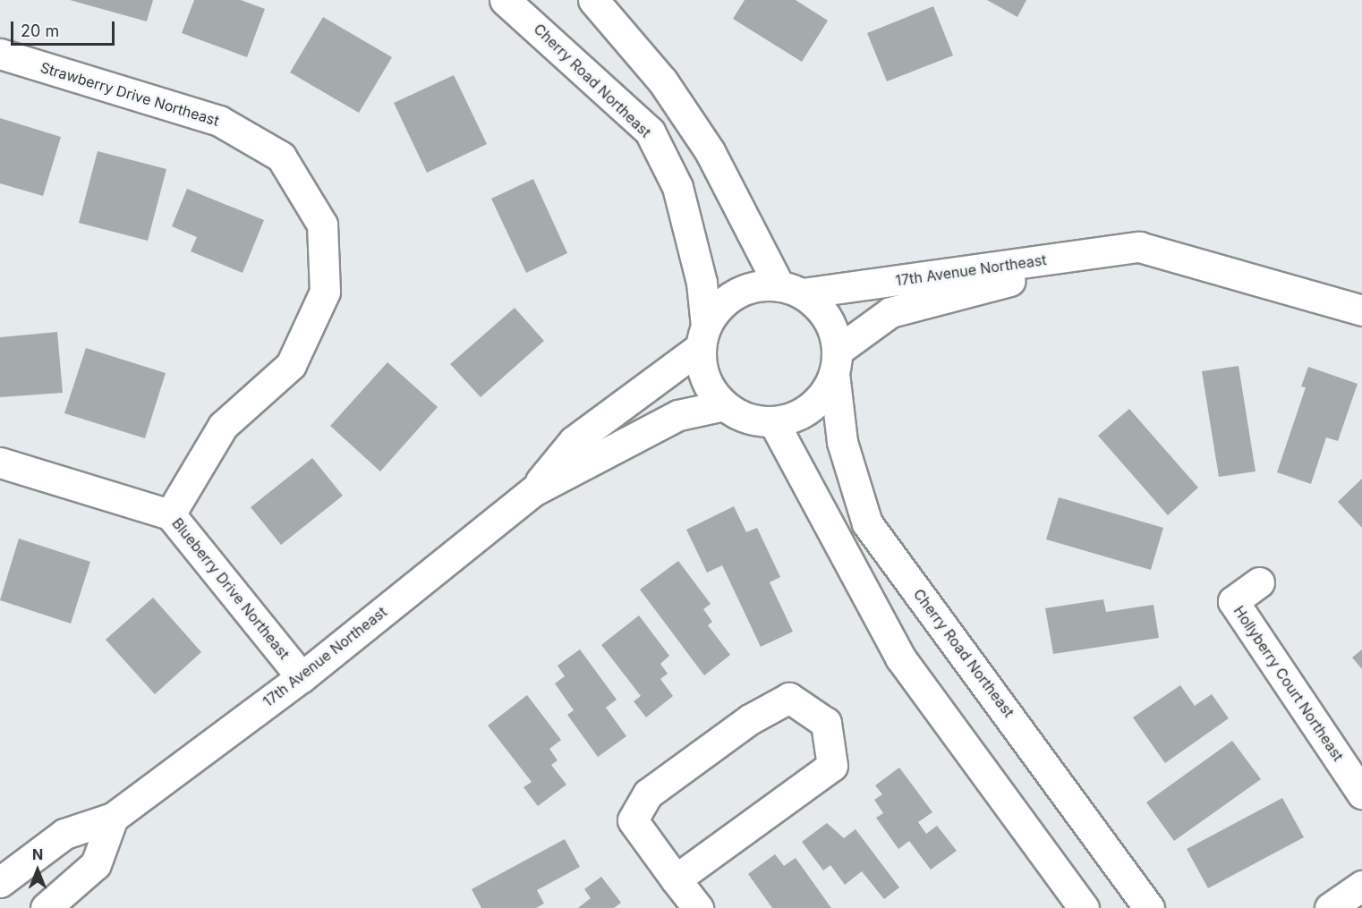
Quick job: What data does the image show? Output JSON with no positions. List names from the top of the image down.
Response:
{
  "streets": {
    "street": [
      "Cherry Road Northeast",
      "Strawberry Drive Northeast",
      "17th Avenue Northeast",
      "Blueberry Drive Northeast",
      "Hollyberry Court Northeast"
    ]
  },
  "crossings": [
    ["Cherry Road Northeast", "17th Avenue Northeast"],
    ["Strawberry Drive Northeast", "Blueberry Drive Northeast"],
    ["17th Avenue Northeast", "Blueberry Drive Northeast"]
  ],
  "scale_bar": "20 m",
  "north": "top"
}
